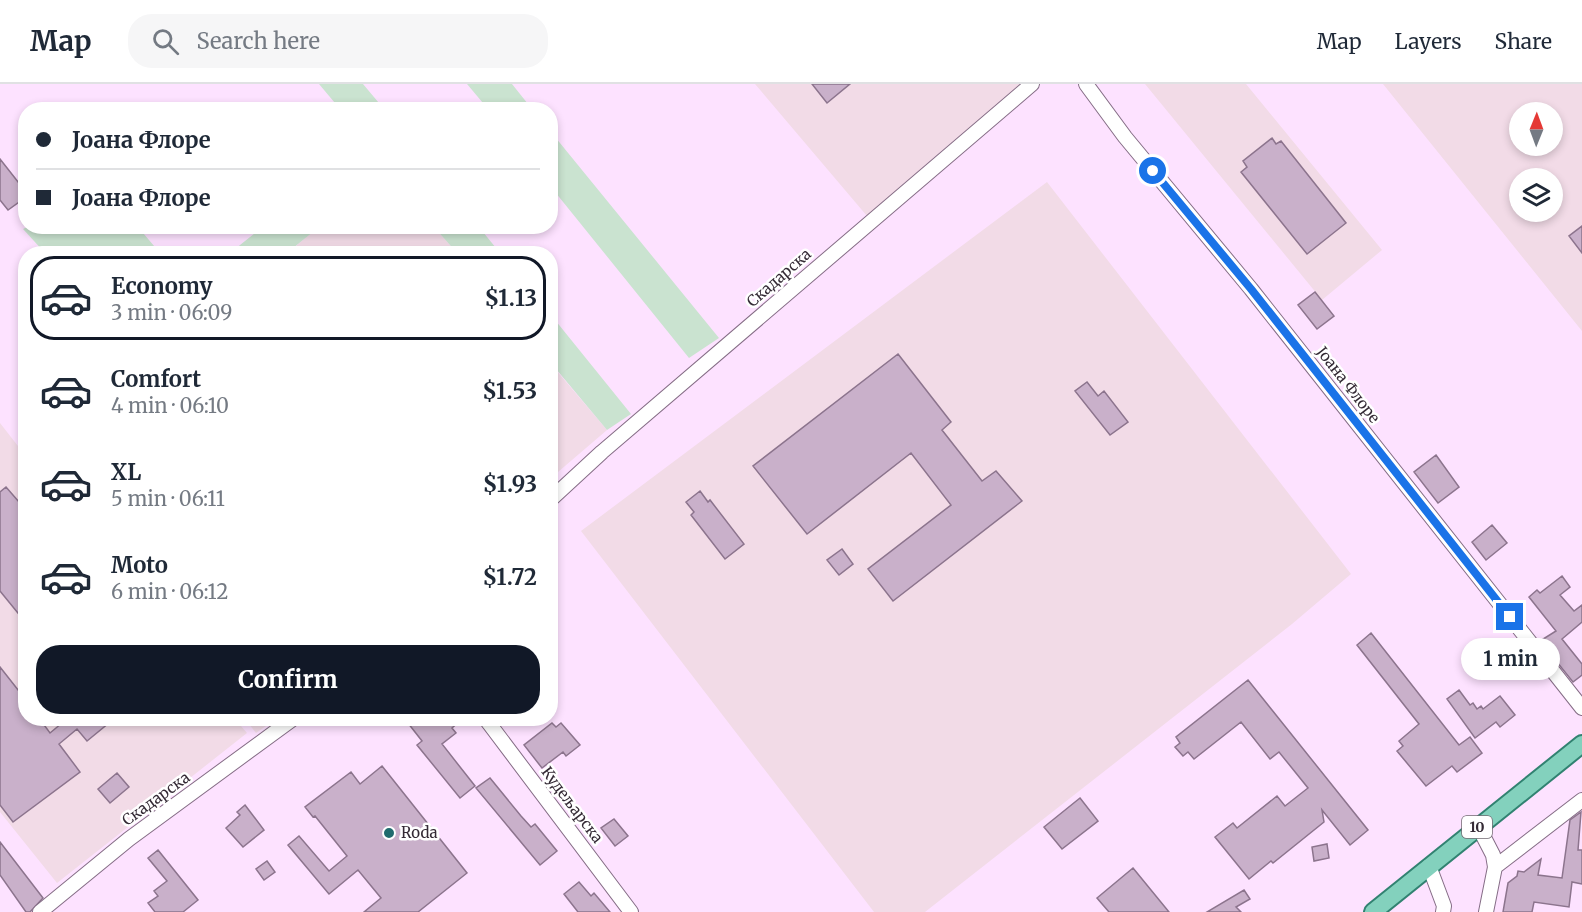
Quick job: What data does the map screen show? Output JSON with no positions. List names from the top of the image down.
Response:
{
  "streets": {
    "main road": ["10"],
    "street": ["Скадарска", "Јоана Флоре", "Кудељарска"]
  },
  "places": ["Roda"],
  "north": "top",
  "page": {
    "header": "Map",
    "search": "Search here",
    "nav": ["Map", "Layers", "Share"],
    "banner": ["Јоана Флоре", "Јоана Флоре"],
    "list": [
      {
        "name": "Economy",
        "note": "3 min · 06:09",
        "value": "$1.13"
      },
      {
        "name": "Comfort",
        "note": "4 min · 06:10",
        "value": "$1.53"
      },
      {
        "name": "XL",
        "note": "5 min · 06:11",
        "value": "$1.93"
      },
      {
        "name": "Moto",
        "note": "6 min · 06:12",
        "value": "$1.72"
      }
    ],
    "buttons": "Confirm",
    "bubble": "1 min"
  }
}
